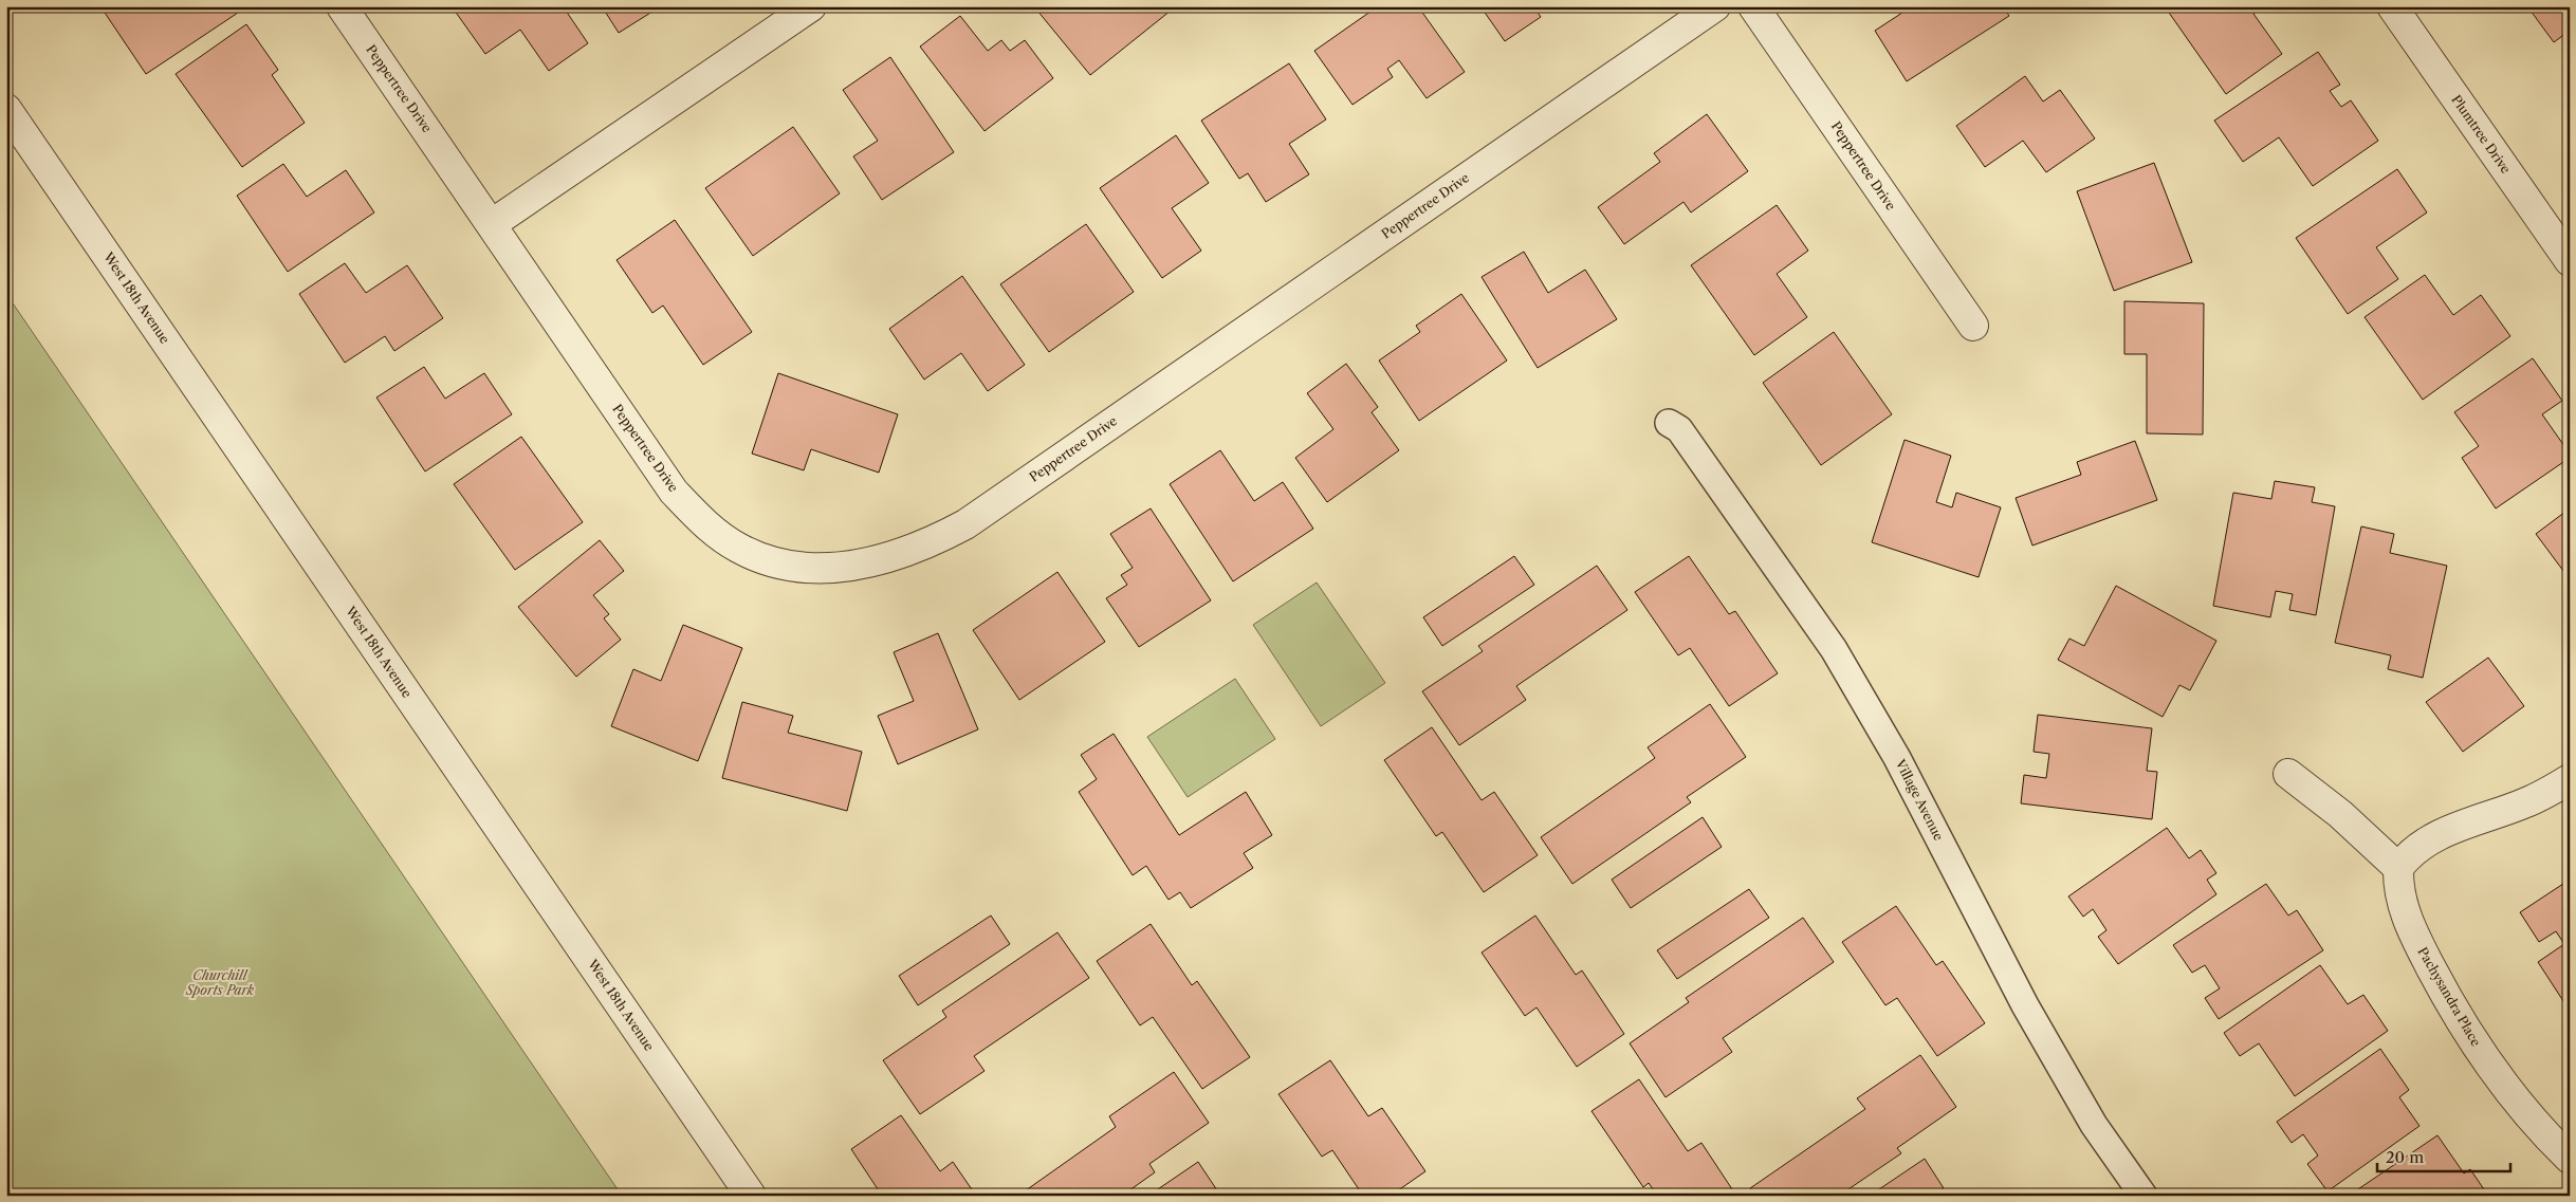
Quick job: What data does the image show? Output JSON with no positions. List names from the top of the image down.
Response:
{
  "streets": {
    "street": [
      "Peppertree Drive",
      "Plumtree Drive",
      "West 18th Avenue",
      "Pachysandra Place"
    ],
    "lane": ["Village Avenue"]
  },
  "parks": ["Churchill Sports Park"],
  "scale_bar": "20 m"
}
